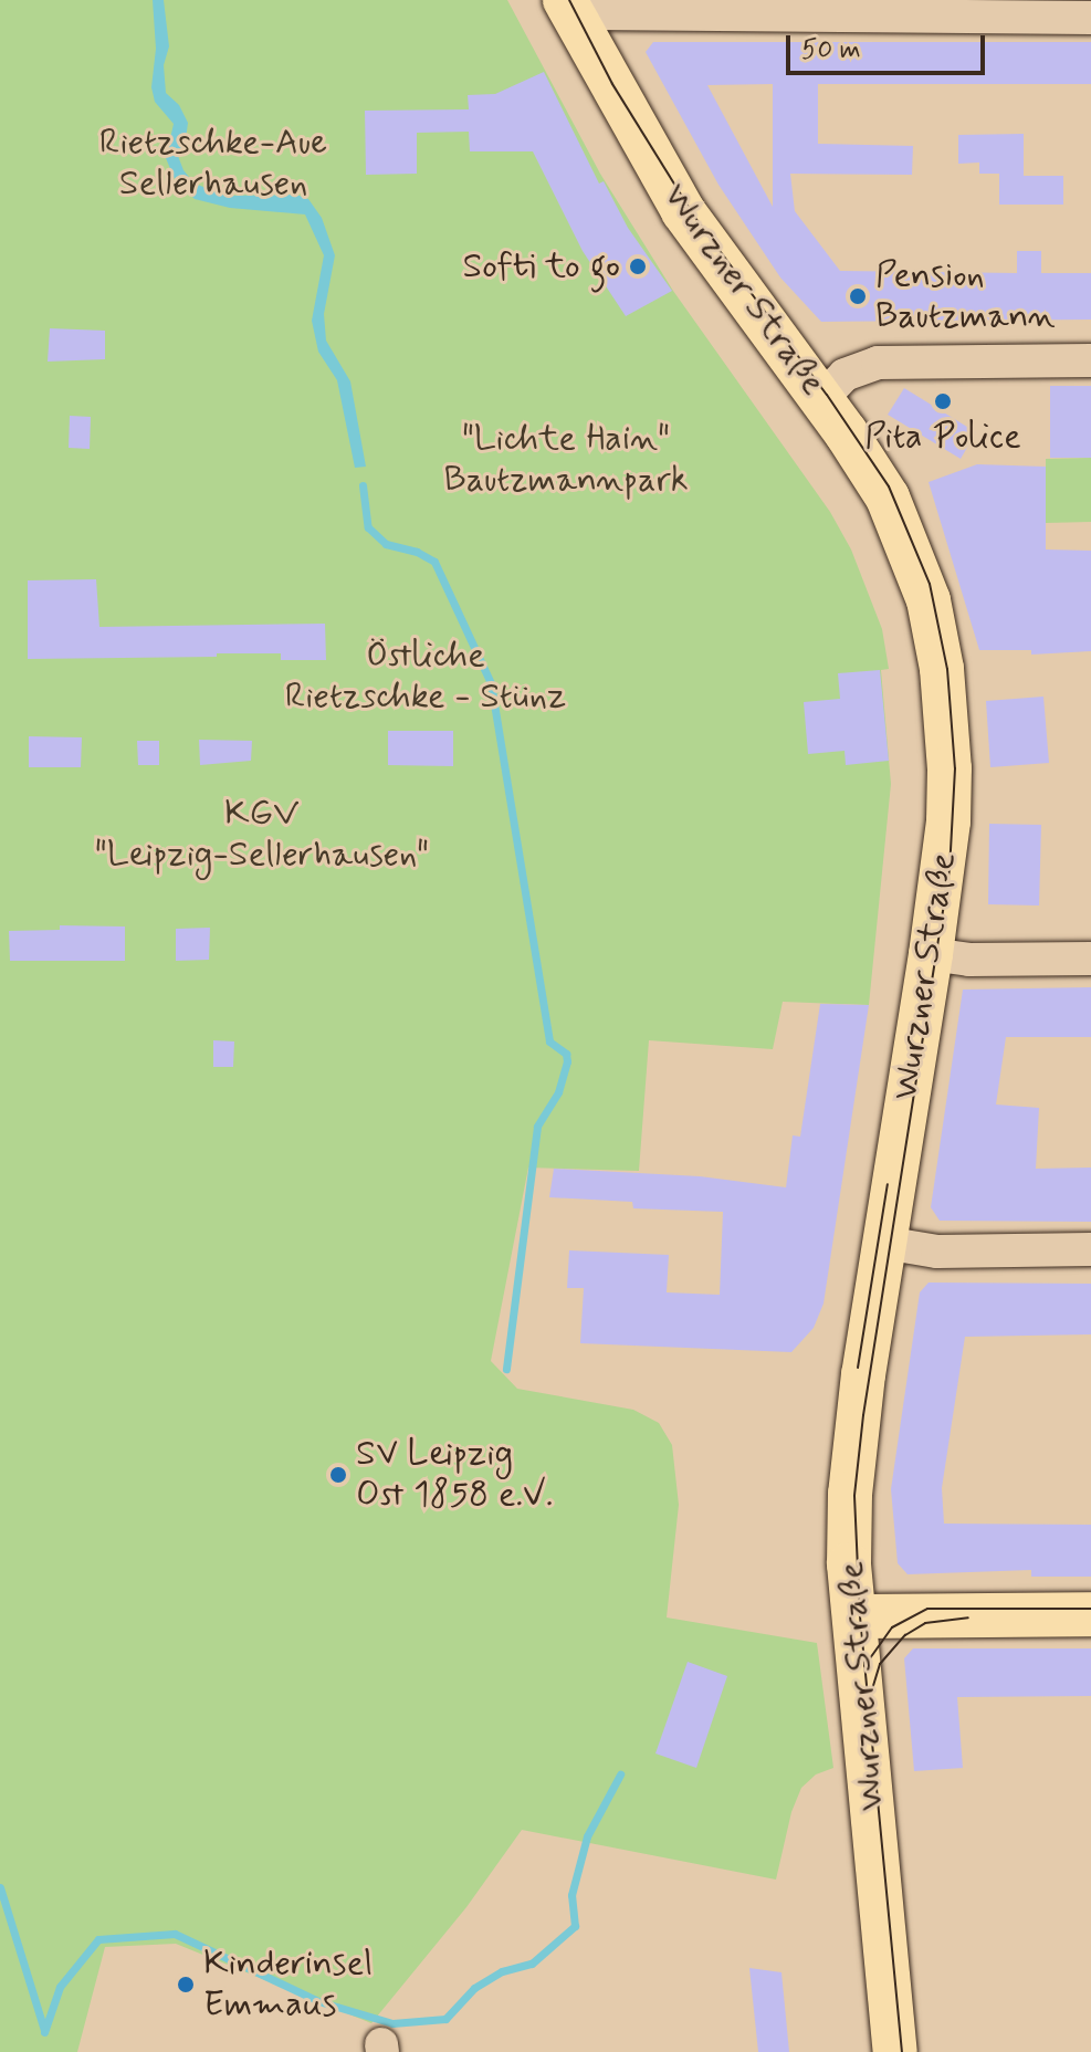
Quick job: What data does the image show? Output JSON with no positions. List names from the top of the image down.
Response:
{
  "streets": {
    "main road": ["Wurzner Straße"]
  },
  "parks": [
    "Rietzschke-Aue Sellerhausen",
    "\"Lichte Hain\" Bautzmannpark",
    "Östliche Rietzschke - Stünz",
    "KGV \"Leipzig-Sellerhausen\""
  ],
  "places": [
    "Softi to go",
    "Pension Bautzmann",
    "Pita Police",
    "SV Leipzig Ost 1858 e.V.",
    "Kinderinsel Emmaus"
  ],
  "scale_bar": "50 m"
}
